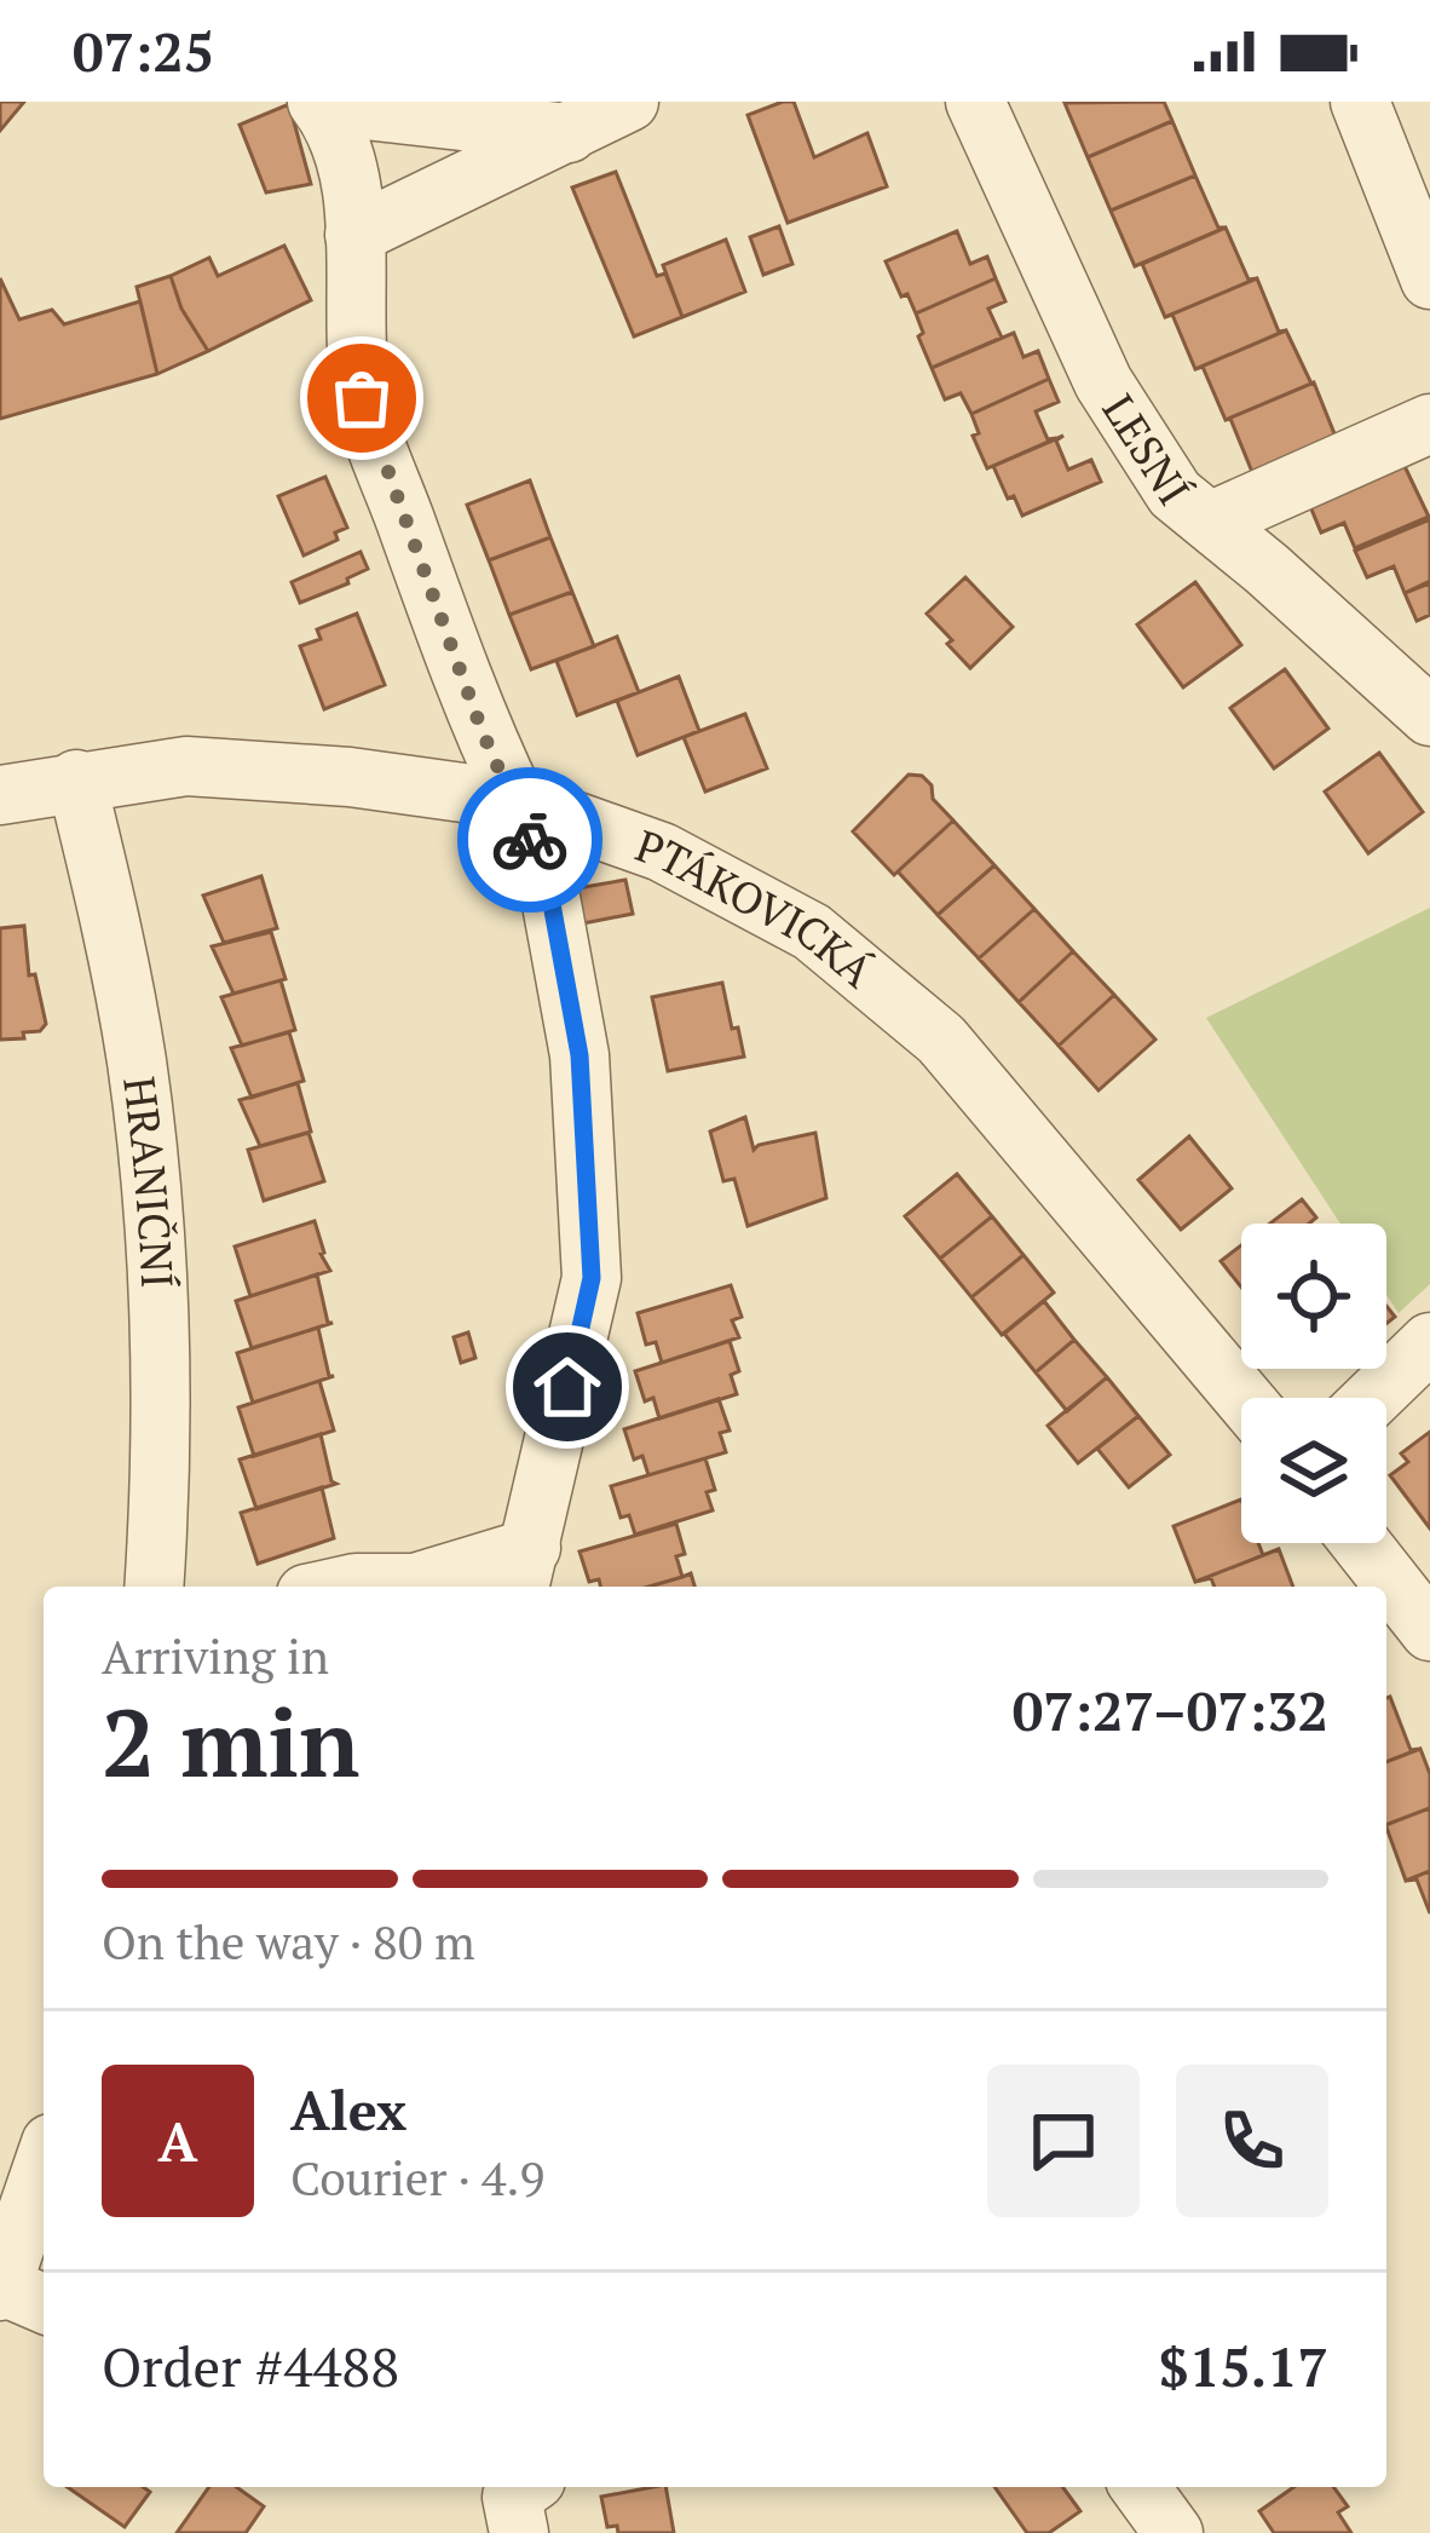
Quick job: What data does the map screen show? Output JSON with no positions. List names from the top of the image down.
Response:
{
  "streets": {
    "street": ["LESNÍ", "PTÁKOVICKÁ", "HRANIČNÍ"]
  },
  "crossings": [
    ["PTÁKOVICKÁ", "HRANIČNÍ"]
  ],
  "page": {
    "status": "07:25",
    "heading": ["2 min", "Arriving in", "07:27–07:32"],
    "panel": [
      "Alex",
      "Courier · 4.9",
      "Order #4488",
      "$15.17"
    ],
    "bar": "On the way · 80 m",
    "round": "A"
  }
}
